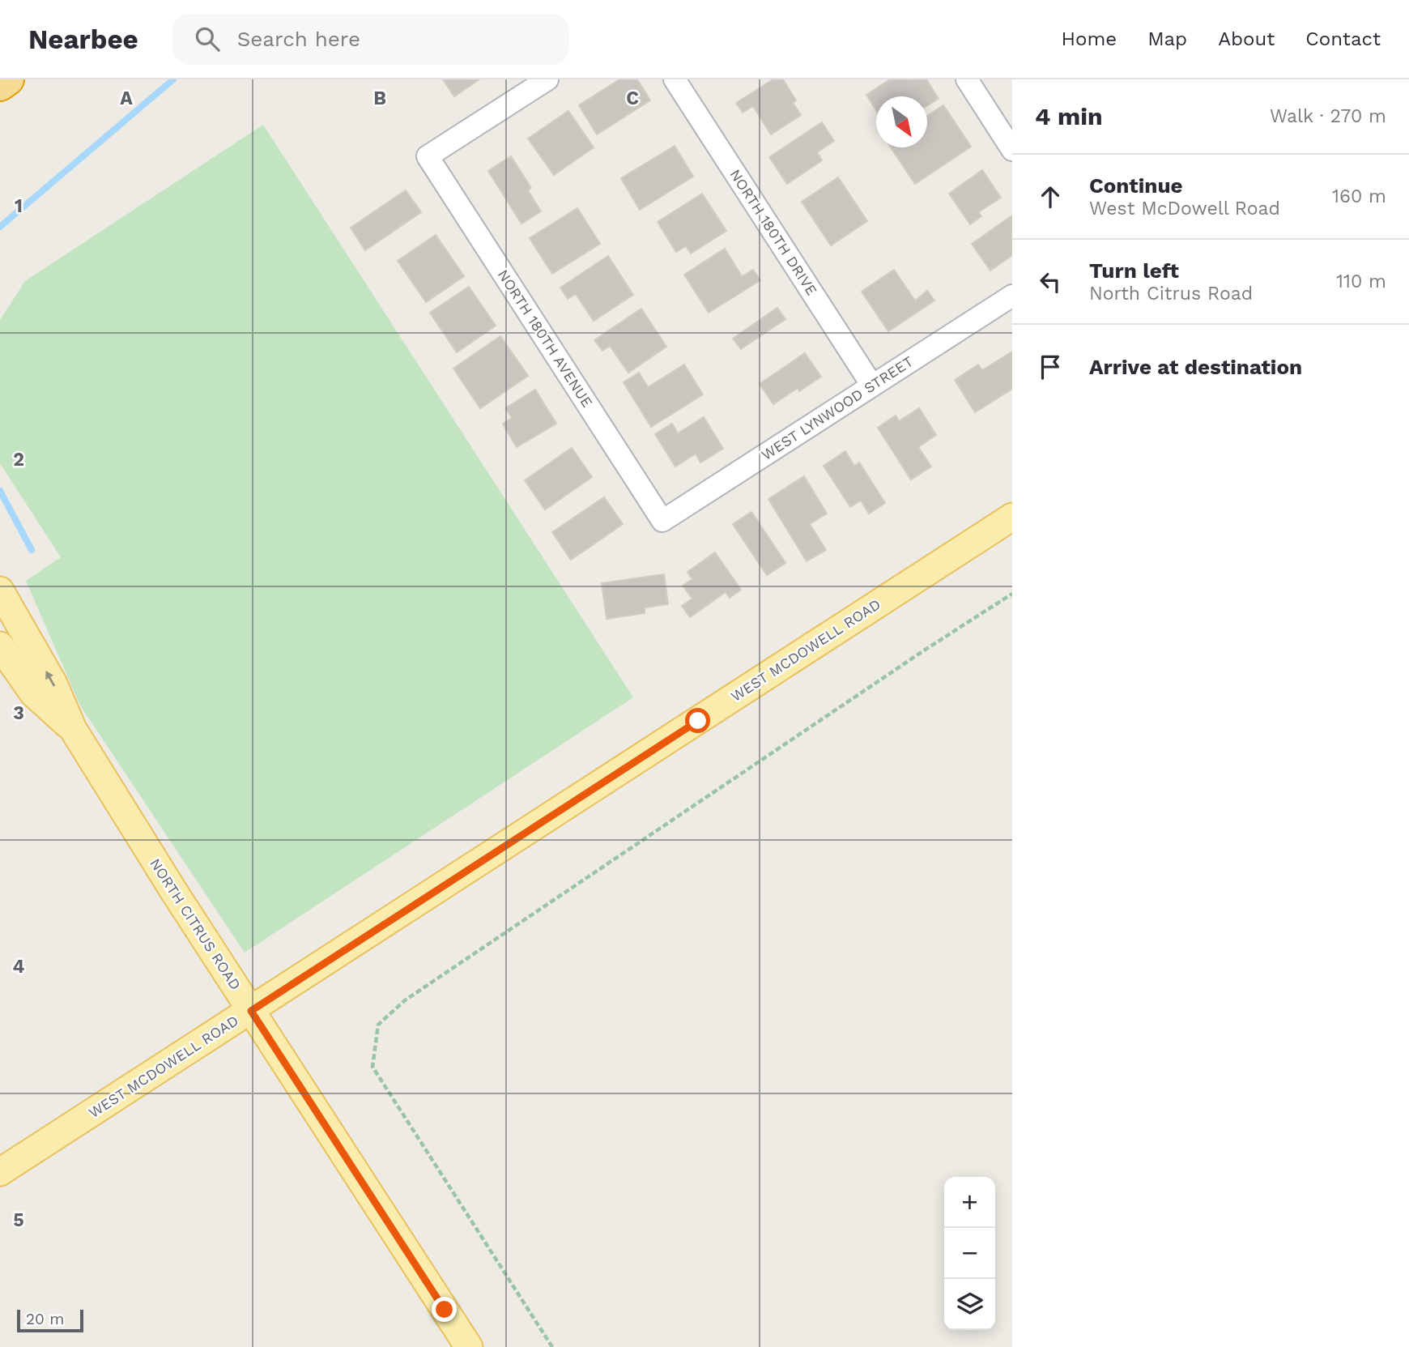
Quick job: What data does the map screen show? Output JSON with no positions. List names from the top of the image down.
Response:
{
  "streets": {
    "main road": ["WEST MCDOWELL ROAD", "NORTH CITRUS ROAD"],
    "street": ["NORTH 180TH DRIVE", "NORTH 180TH AVENUE", "WEST LYNWOOD STREET"]
  },
  "crossings": [
    ["NORTH 180TH DRIVE", "WEST LYNWOOD STREET"],
    ["NORTH 180TH AVENUE", "WEST LYNWOOD STREET"],
    ["WEST MCDOWELL ROAD", "NORTH CITRUS ROAD"]
  ],
  "scale_bar": "20 m",
  "north": "bottom right",
  "page": {
    "header": "Nearbee",
    "search": "Search here",
    "nav": [
      "Home",
      "Map",
      "About",
      "Contact"
    ],
    "heading": ["4 min", "Walk · 270 m"],
    "list": [
      ["Continue", "West McDowell Road", "160 m"],
      ["Turn left", "North Citrus Road", "110 m"],
      "Arrive at destination"
    ],
    "map_buttons": ["+", "−"],
    "scale": "20 m"
  },
  "grid": {
    "columns": ["A", "B", "C"],
    "rows": [
      "1",
      "2",
      "3",
      "4",
      "5"
    ]
  }
}
